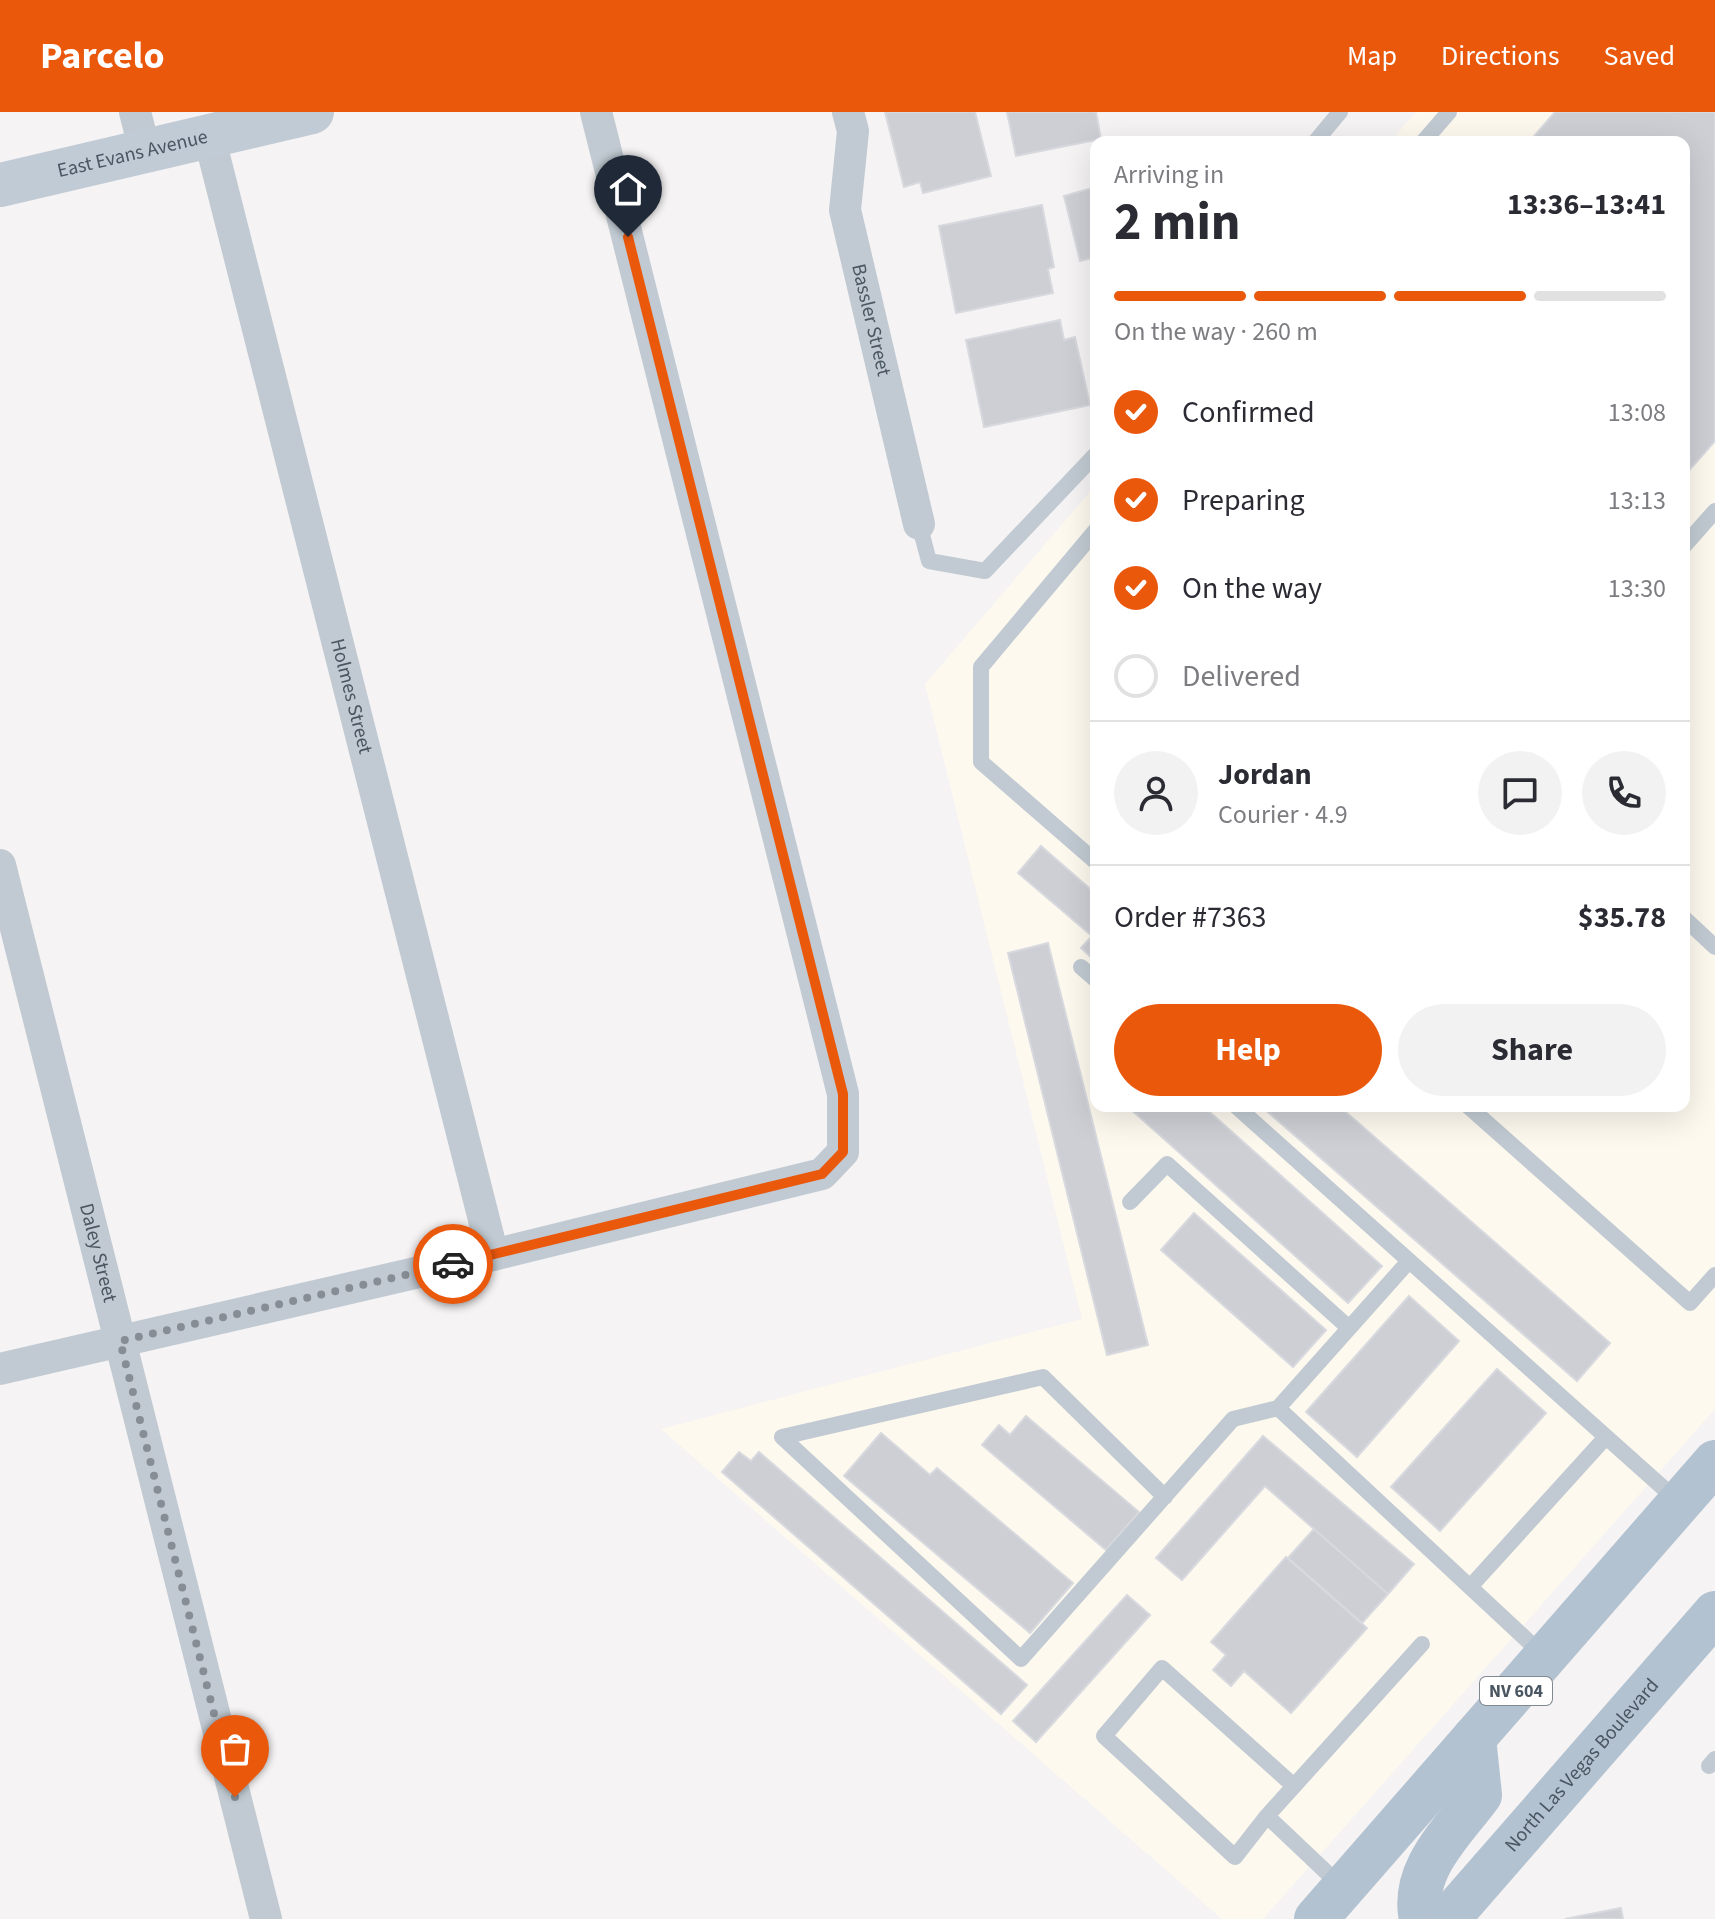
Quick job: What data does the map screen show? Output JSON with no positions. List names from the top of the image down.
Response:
{
  "streets": {
    "main road": ["NV 604", "North Las Vegas Boulevard"],
    "street": [
      "East Evans Avenue",
      "Bassler Street",
      "Holmes Street",
      "Daley Street"
    ]
  },
  "crossings": [
    ["East Evans Avenue", "Holmes Street"]
  ],
  "page": {
    "header": "Parcelo",
    "nav": ["Map", "Directions", "Saved"],
    "heading": ["2 min", "Arriving in", "13:36–13:41"],
    "panel": [
      "Jordan",
      "Courier · 4.9",
      "Order #7363",
      "$35.78"
    ],
    "bar": "On the way · 260 m",
    "list": [
      ["Confirmed", "13:08"],
      ["Preparing", "13:13"],
      ["On the way", "13:30"],
      "Delivered"
    ],
    "buttons": ["Help", "Share"]
  }
}
